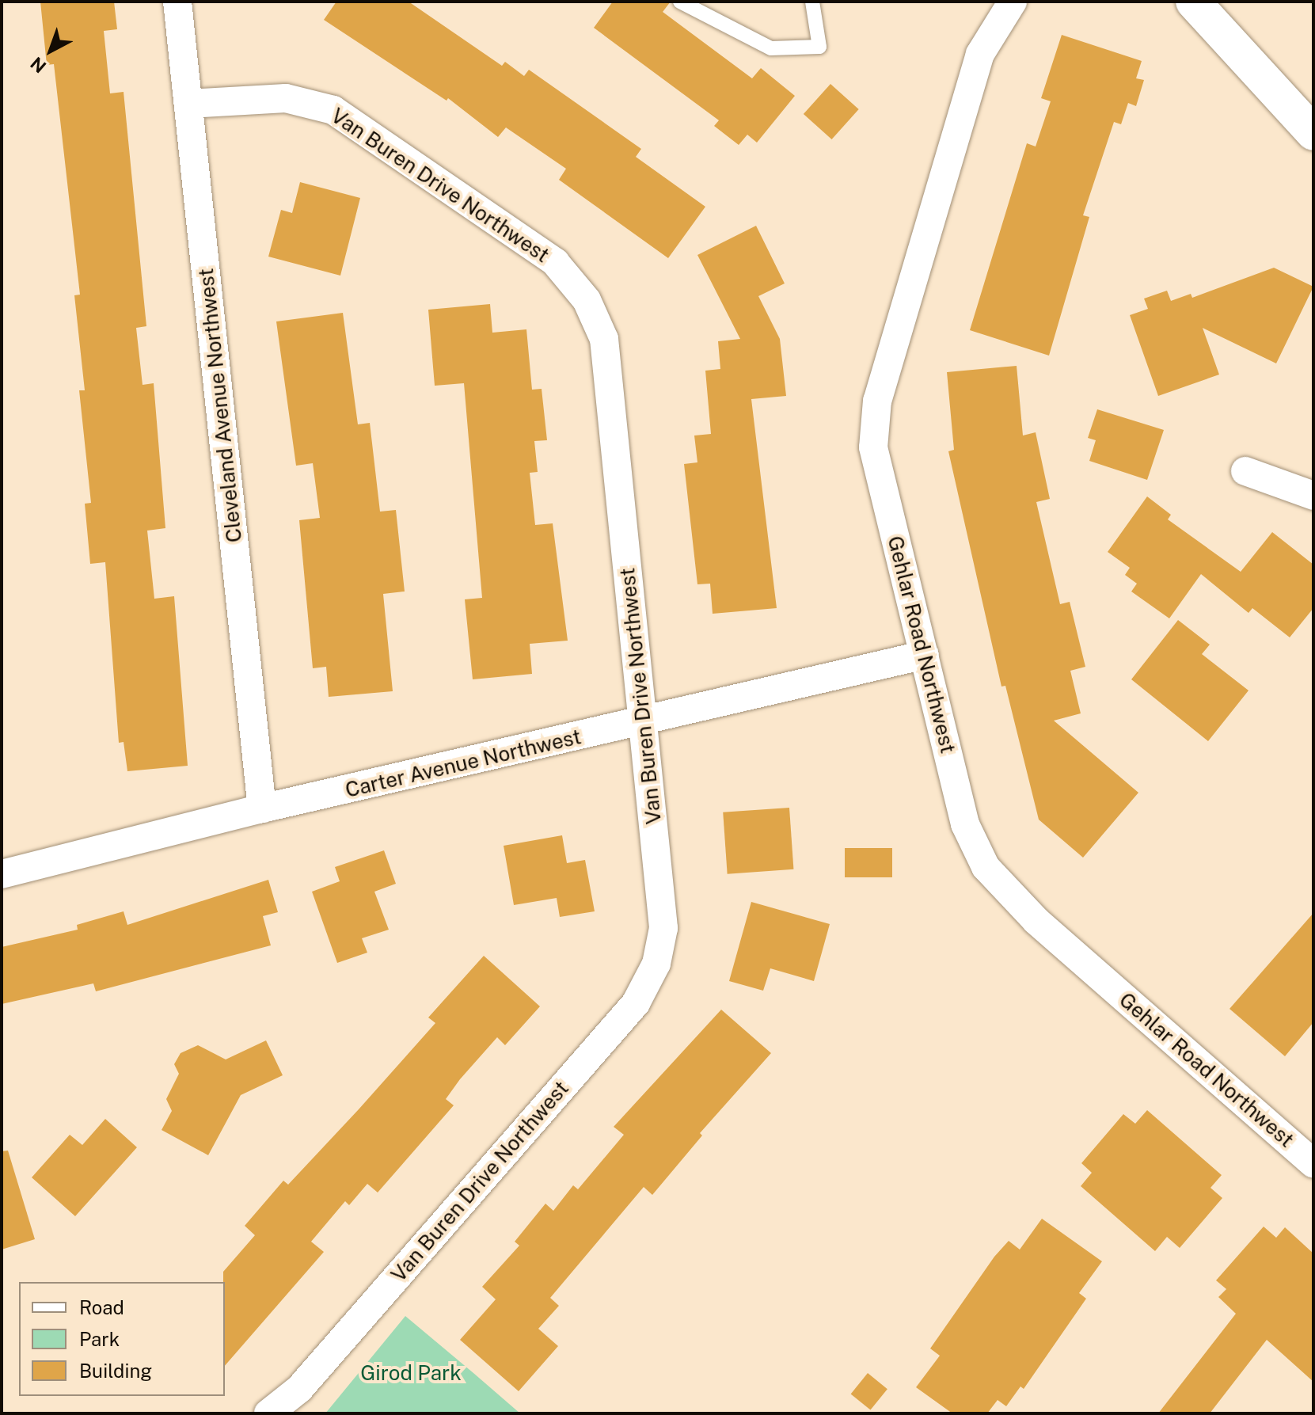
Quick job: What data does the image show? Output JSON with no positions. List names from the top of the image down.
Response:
{
  "streets": {
    "street": [
      "Van Buren Drive Northwest",
      "Cleveland Avenue Northwest",
      "Gehlar Road Northwest",
      "Carter Avenue Northwest"
    ]
  },
  "crossings": [
    ["Van Buren Drive Northwest", "Cleveland Avenue Northwest"],
    ["Van Buren Drive Northwest", "Carter Avenue Northwest"],
    ["Cleveland Avenue Northwest", "Carter Avenue Northwest"],
    ["Gehlar Road Northwest", "Carter Avenue Northwest"]
  ],
  "parks": ["Girod Park"],
  "legend": ["Road", "Park", "Building"],
  "north": "bottom left"
}
